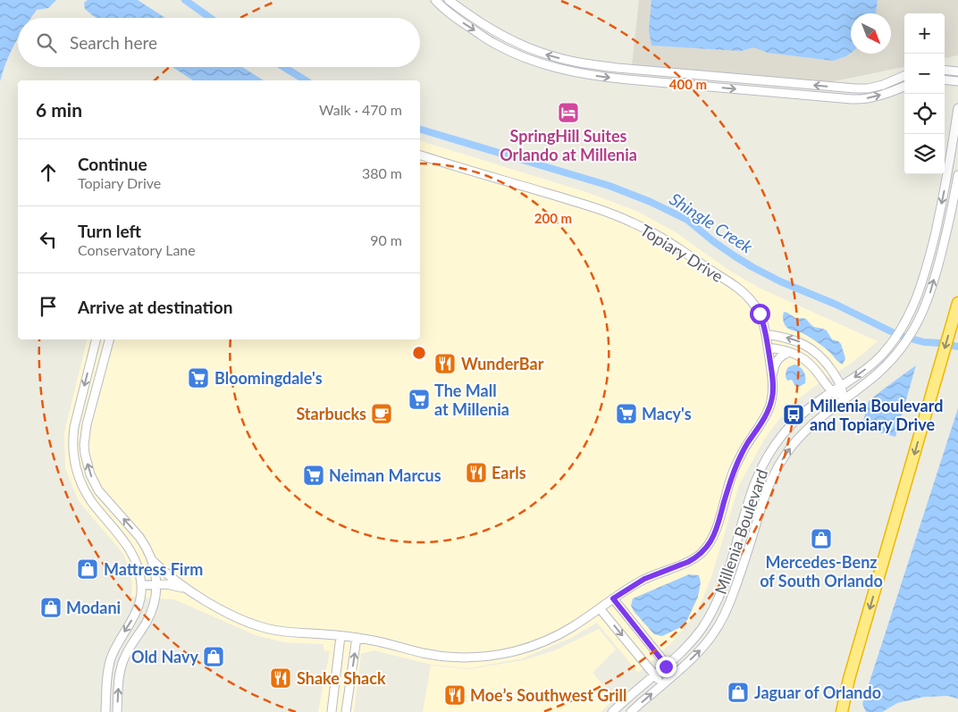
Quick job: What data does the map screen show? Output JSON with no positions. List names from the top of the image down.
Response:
{
  "streets": {
    "street": ["Topiary Drive", "Millenia Boulevard"]
  },
  "water": ["Shingle Creek"],
  "places": {
    "hotel": ["SpringHill Suites Orlando at Millenia"],
    "restaurant": [
      "WunderBar",
      "Earls",
      "Shake Shack",
      "Moe’s Southwest Grill"
    ],
    "supermarket": [
      "Bloomingdale's",
      "The Mall at Millenia",
      "Macy's",
      "Neiman Marcus"
    ],
    "cafe": ["Starbucks"],
    "bus stop": ["Millenia Boulevard and Topiary Drive"],
    "shop": [
      "Mercedes-Benz of South Orlando",
      "Mattress Firm",
      "Modani",
      "Old Navy",
      "Jaguar of Orlando"
    ]
  },
  "north": "bottom right",
  "page": {
    "map_buttons": ["+", "−"],
    "search": "Search here",
    "heading": ["6 min", "Walk · 470 m"],
    "list": [
      ["Continue", "Topiary Drive", "380 m"],
      ["Turn left", "Conservatory Lane", "90 m"],
      "Arrive at destination"
    ]
  },
  "rings": ["400 m", "200 m"]
}
